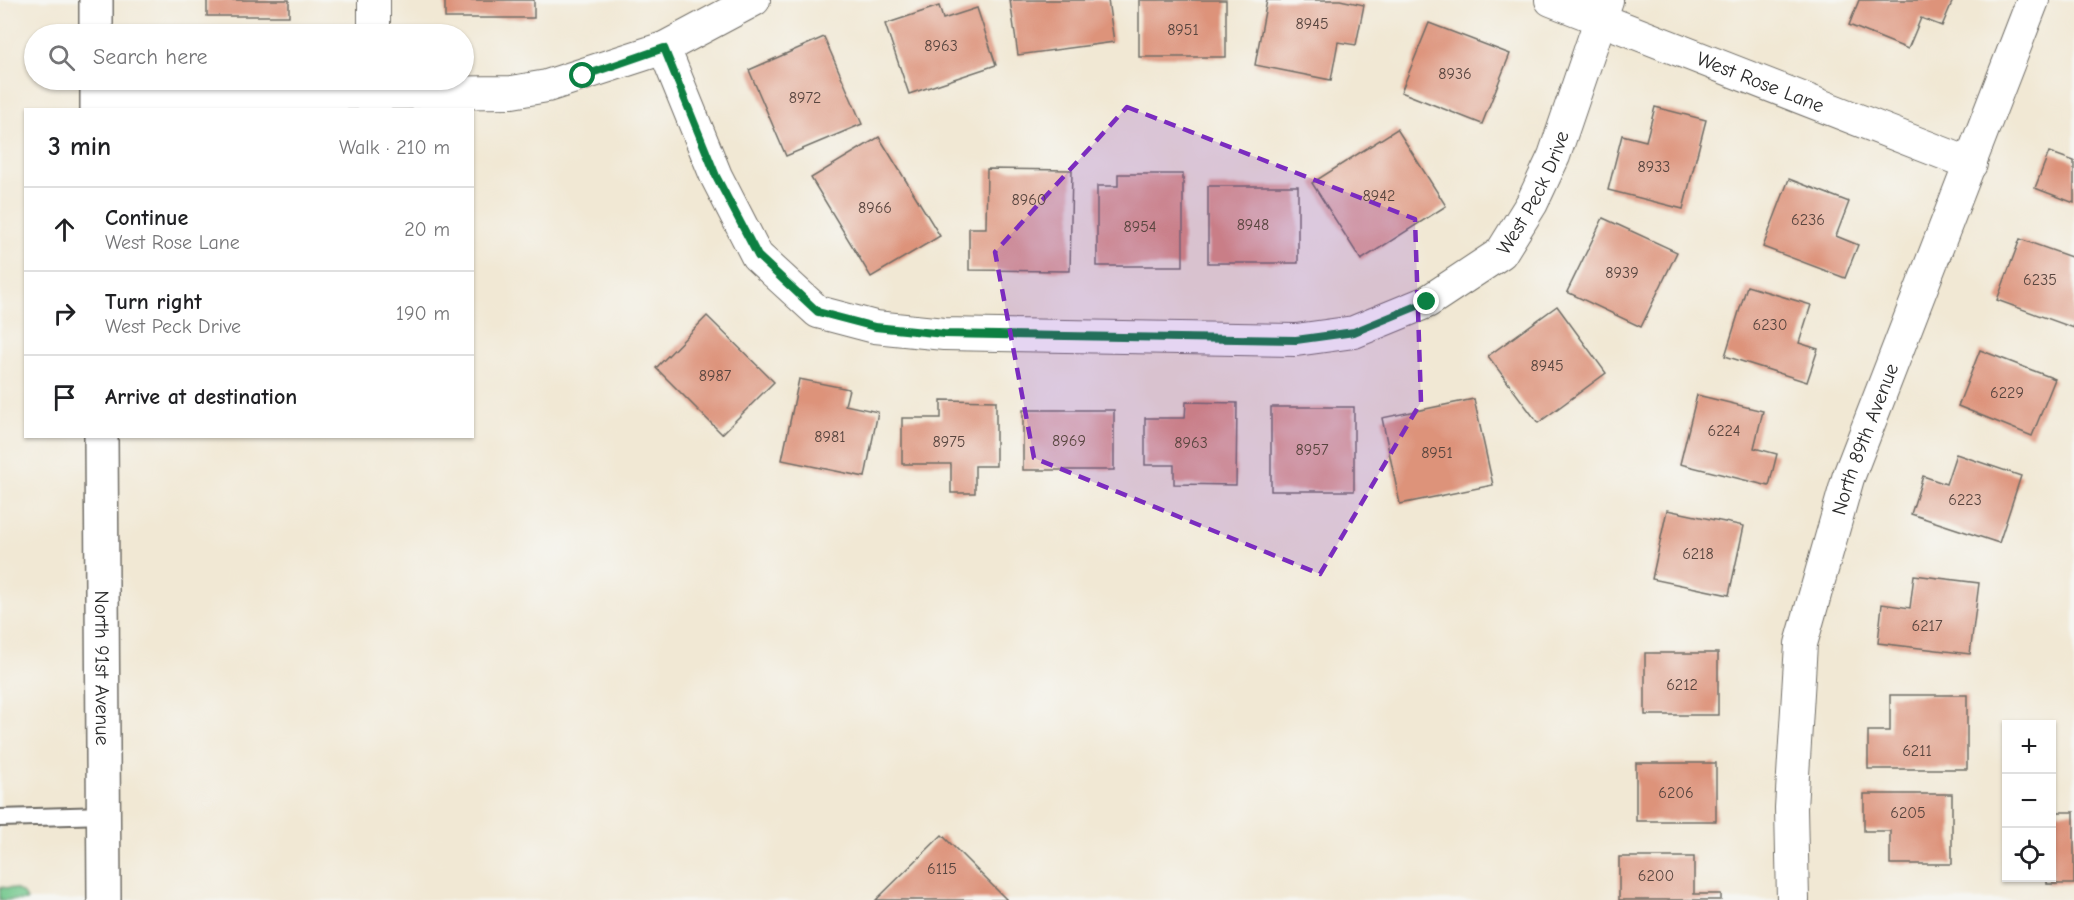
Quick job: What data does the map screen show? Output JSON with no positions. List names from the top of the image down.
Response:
{
  "streets": {
    "main road": ["North 91st Avenue"],
    "street": ["West Rose Lane", "West Peck Drive", "North 89th Avenue"]
  },
  "crossings": [
    ["West Rose Lane", "West Peck Drive"],
    ["West Rose Lane", "North 89th Avenue"]
  ],
  "house_numbers": [
    "8945",
    "8951",
    "8963",
    "8936",
    "8972",
    "8933",
    "8942",
    "8960",
    "8966",
    "6236",
    "8948",
    "8954",
    "8939",
    "6235",
    "6230",
    "8945",
    "8987",
    "6229",
    "6224",
    "8981",
    "8969",
    "8975",
    "8963",
    "8957",
    "8951",
    "6223",
    "6218",
    "6217",
    "6212",
    "6211",
    "6206",
    "6205",
    "6115",
    "6200"
  ],
  "page": {
    "search": "Search here",
    "heading": ["3 min", "Walk · 210 m"],
    "list": [
      ["Continue", "West Rose Lane", "20 m"],
      ["Turn right", "West Peck Drive", "190 m"],
      "Arrive at destination"
    ],
    "map_buttons": ["+", "−"]
  }
}
